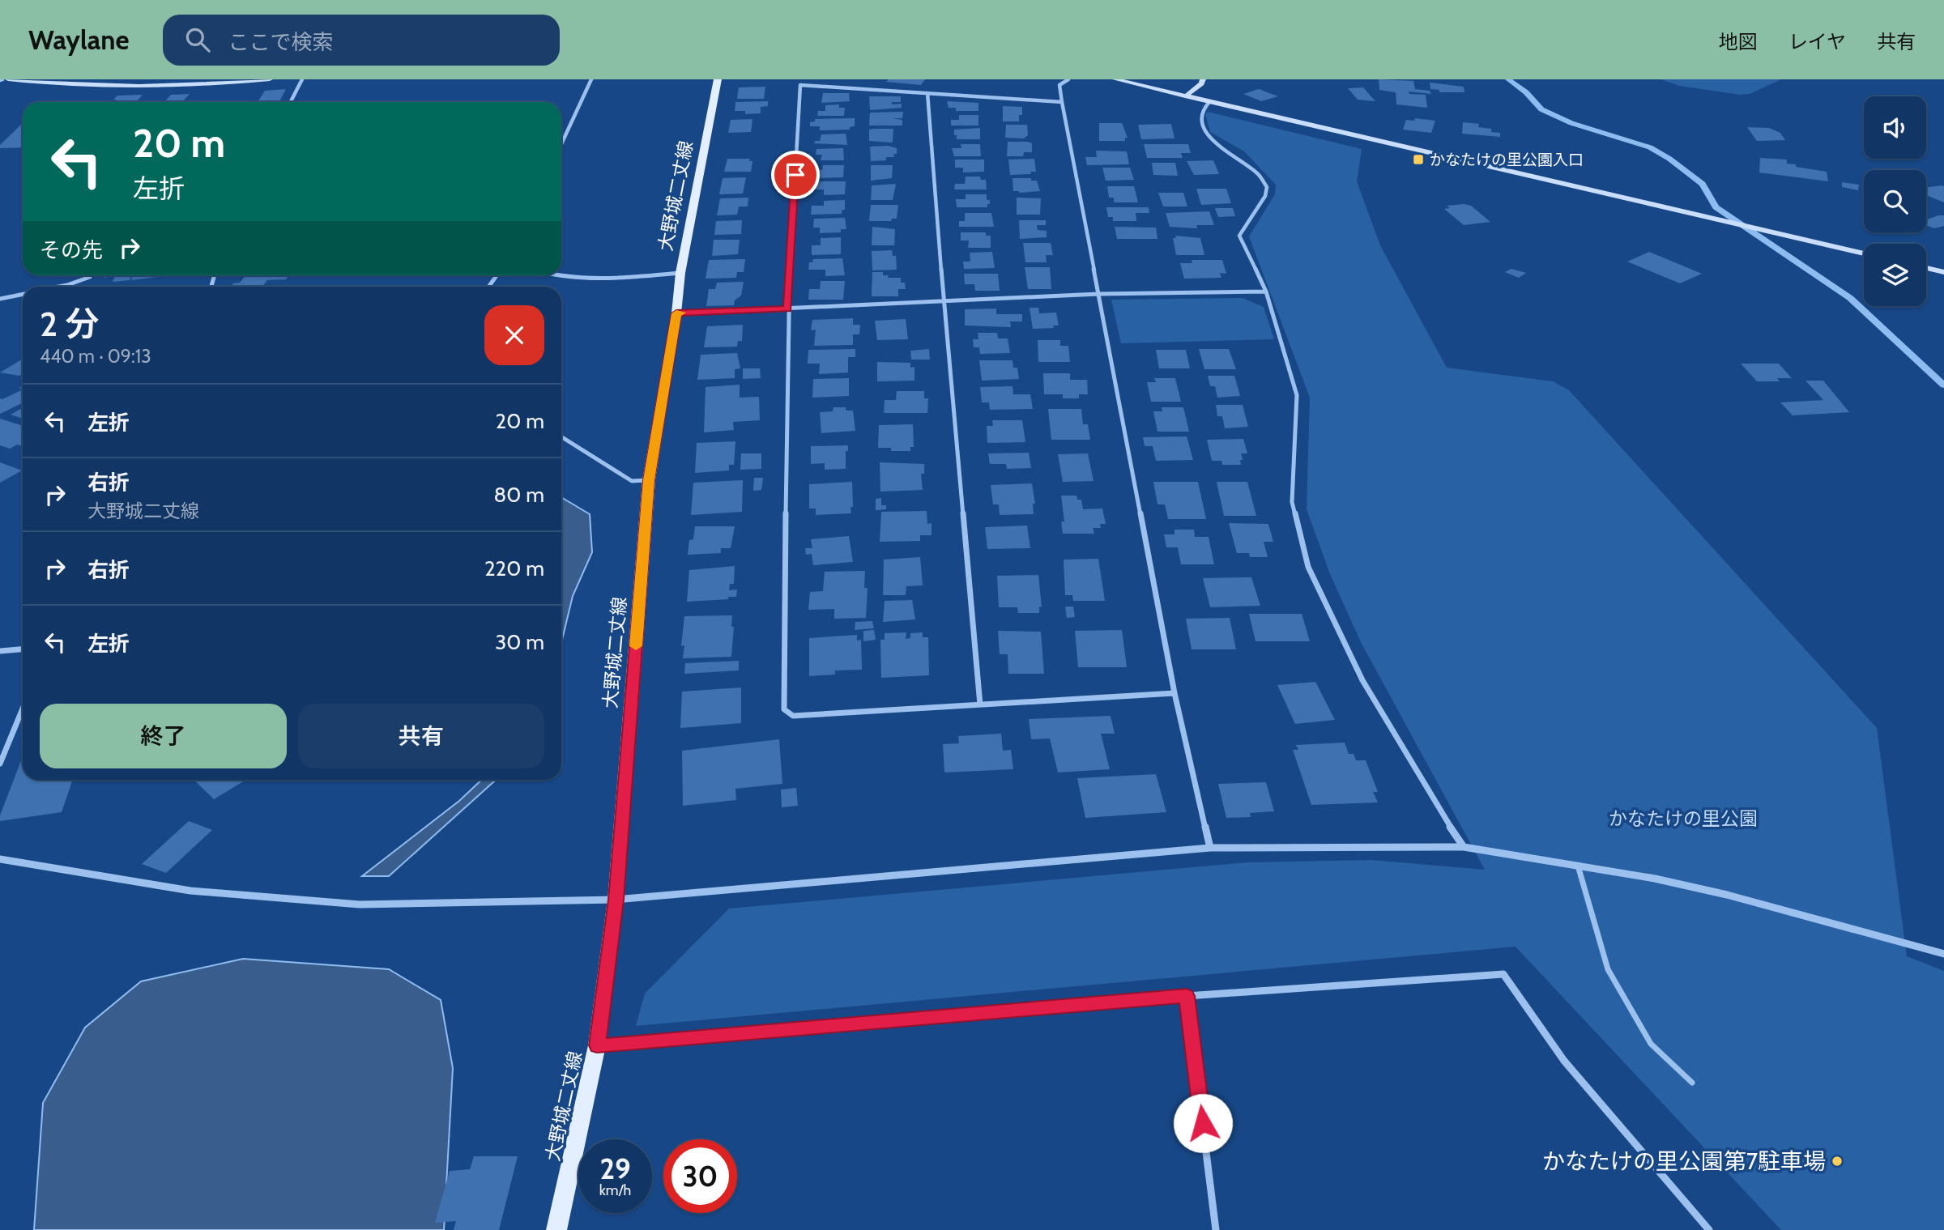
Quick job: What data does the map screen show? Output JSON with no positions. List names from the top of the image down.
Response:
{
  "streets": {
    "main road": ["大野城二丈線"]
  },
  "parks": ["かなたけの里公園"],
  "places": {
    "transit": ["かなたけの里公園入口"],
    "other": ["かなたけの里公園第7駐車場"]
  },
  "page": {
    "header": "Waylane",
    "search": "ここで検索",
    "nav": ["地図", "レイヤ", "共有"],
    "turn": ["20 m", "左折"],
    "then": "その先",
    "heading": ["2 分", "440 m · 09:13"],
    "list": [
      {
        "name": "左折",
        "value": "20 m"
      },
      {
        "name": "右折",
        "note": "大野城二丈線",
        "value": "80 m"
      },
      {
        "name": "右折",
        "value": "220 m"
      },
      {
        "name": "左折",
        "value": "30 m"
      }
    ],
    "buttons": ["終了", "共有"],
    "speed": "29 km/h",
    "limit": "30"
  }
}
